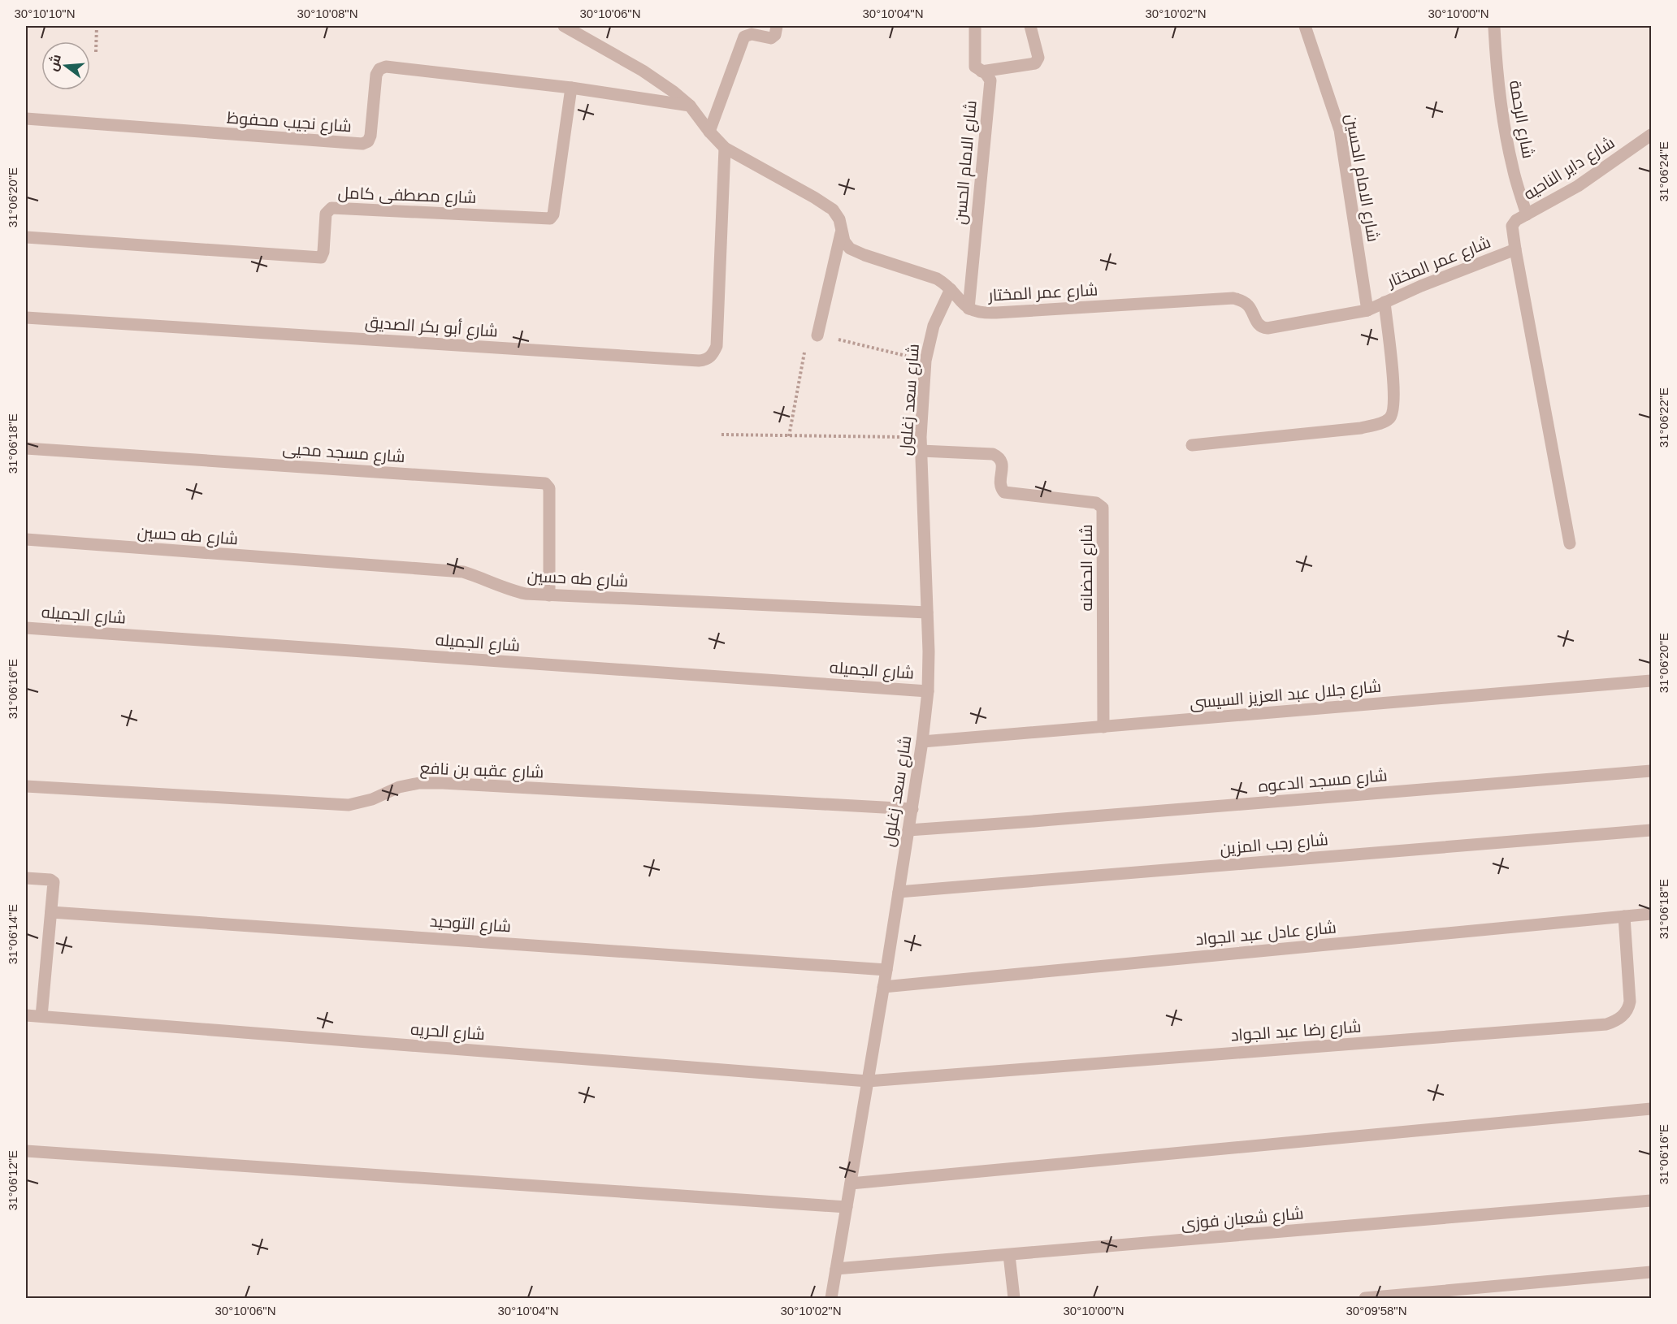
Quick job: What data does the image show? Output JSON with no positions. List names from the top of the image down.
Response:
{
  "streets": {
    "street": [
      "شارع الرحمة",
      "شارع نجيب محفوظ",
      "شارع الامام الحسن",
      "شارع داير الناحيه",
      "شارع الامام الحسين",
      "شارع مصطفى كامل",
      "شارع عمر المختار",
      "شارع أبو بكر الصديق",
      "شارع سعد زغلول",
      "شارع مسجد محيى",
      "شارع طه حسين",
      "شارع الحضانه",
      "شارع الجميله",
      "شارع جلال عبد العزيز السيسى",
      "شارع عقبه بن نافع",
      "شارع مسجد الدعوه",
      "شارع رجب المزين",
      "شارع التوحيد",
      "شارع عادل عبد الجواد",
      "شارع رضا عبد الجواد",
      "شارع الحريه",
      "شارع شعبان فوزى"
    ]
  },
  "crossings": [
    ["شارع الرحمة", "شارع داير الناحيه"],
    ["شارع نجيب محفوظ", "شارع مصطفى كامل"],
    ["شارع نجيب محفوظ", "شارع عمر المختار"],
    ["شارع الامام الحسن", "شارع عمر المختار"],
    ["شارع داير الناحيه", "شارع عمر المختار"],
    ["شارع الامام الحسين", "شارع عمر المختار"],
    ["شارع عمر المختار", "شارع أبو بكر الصديق"],
    ["شارع عمر المختار", "شارع سعد زغلول"],
    ["شارع سعد زغلول", "شارع طه حسين"],
    ["شارع سعد زغلول", "شارع الحضانه"],
    ["شارع سعد زغلول", "شارع الجميله"],
    ["شارع سعد زغلول", "شارع جلال عبد العزيز السيسى"],
    ["شارع سعد زغلول", "شارع عقبه بن نافع"],
    ["شارع سعد زغلول", "شارع مسجد الدعوه"],
    ["شارع سعد زغلول", "شارع رجب المزين"],
    ["شارع سعد زغلول", "شارع التوحيد"],
    ["شارع سعد زغلول", "شارع عادل عبد الجواد"],
    ["شارع سعد زغلول", "شارع رضا عبد الجواد"],
    ["شارع سعد زغلول", "شارع الحريه"],
    ["شارع سعد زغلول", "شارع شعبان فوزى"],
    ["شارع مسجد محيى", "شارع طه حسين"],
    ["شارع الحضانه", "شارع جلال عبد العزيز السيسى"],
    ["شارع عادل عبد الجواد", "شارع رضا عبد الجواد"],
    ["شارع رضا عبد الجواد", "شارع الحريه"]
  ],
  "north": "left",
  "coordinates": [
    "30°10'10\"N",
    "30°10'08\"N",
    "30°10'06\"N",
    "30°10'04\"N",
    "30°10'02\"N",
    "30°10'00\"N",
    "31°06'24\"E",
    "31°06'20\"E",
    "31°06'22\"E",
    "31°06'18\"E",
    "31°06'16\"E",
    "31°06'14\"E",
    "31°06'12\"E",
    "30°09'58\"N"
  ]
}
